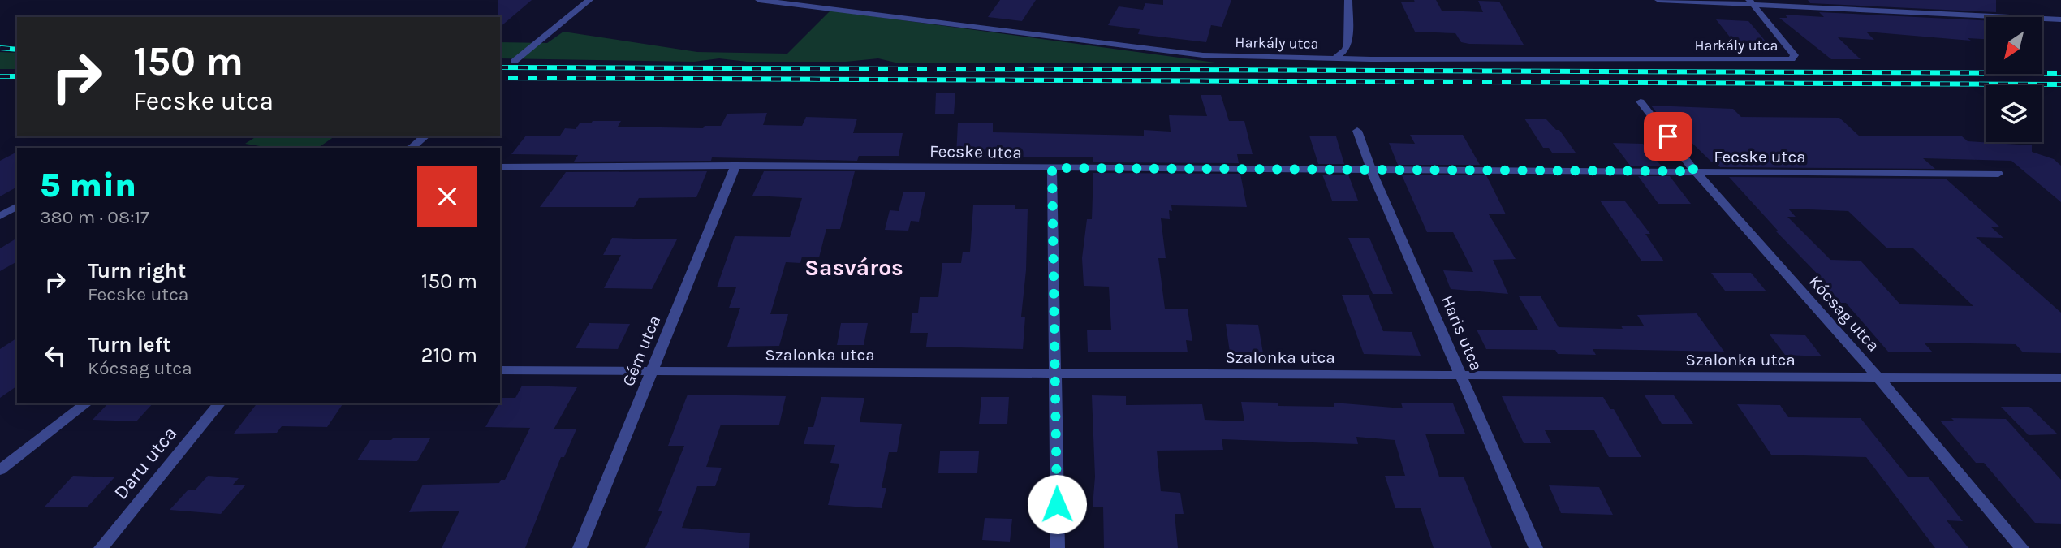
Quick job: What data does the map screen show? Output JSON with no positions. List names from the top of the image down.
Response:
{
  "streets": {
    "street": [
      "Harkály utca",
      "Fecske utca",
      "Kócsag utca",
      "Haris utca",
      "Gém utca",
      "Szalonka utca",
      "Daru utca"
    ]
  },
  "crossings": [
    ["Fecske utca", "Kócsag utca"],
    ["Fecske utca", "Haris utca"],
    ["Fecske utca", "Gém utca"],
    ["Kócsag utca", "Szalonka utca"],
    ["Haris utca", "Szalonka utca"],
    ["Gém utca", "Szalonka utca"]
  ],
  "districts": ["Sasváros"],
  "north": "bottom left",
  "page": {
    "turn": ["150 m", "Fecske utca"],
    "heading": ["5 min", "380 m · 08:17"],
    "list": [
      {
        "name": "Turn right",
        "note": "Fecske utca",
        "value": "150 m"
      },
      {
        "name": "Turn left",
        "note": "Kócsag utca",
        "value": "210 m"
      }
    ]
  }
}
